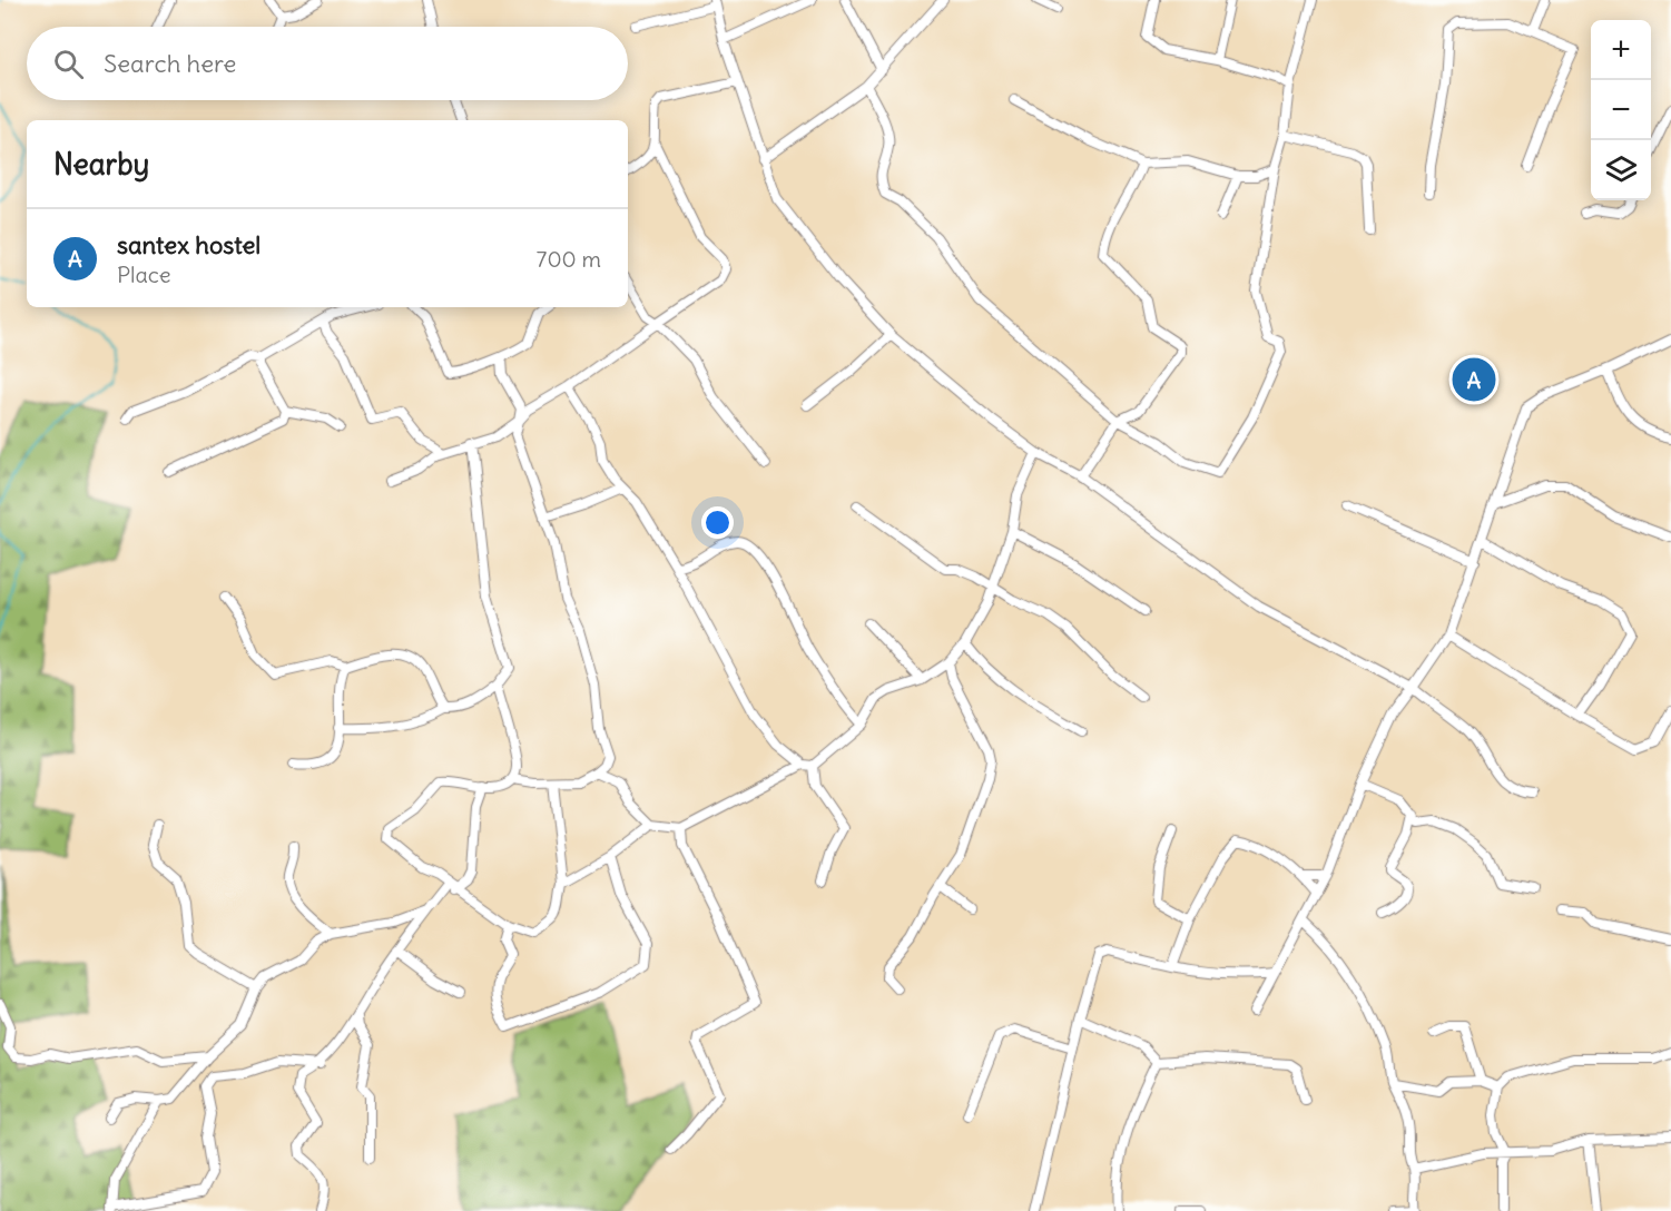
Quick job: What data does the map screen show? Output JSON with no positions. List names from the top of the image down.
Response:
{
  "page": {
    "map_buttons": ["+", "−"],
    "search": "Search here",
    "heading": "Nearby",
    "list": [
      {
        "mark": "A",
        "name": "santex hostel",
        "note": "Place",
        "value": "700 m"
      }
    ],
    "pins": "A"
  }
}
